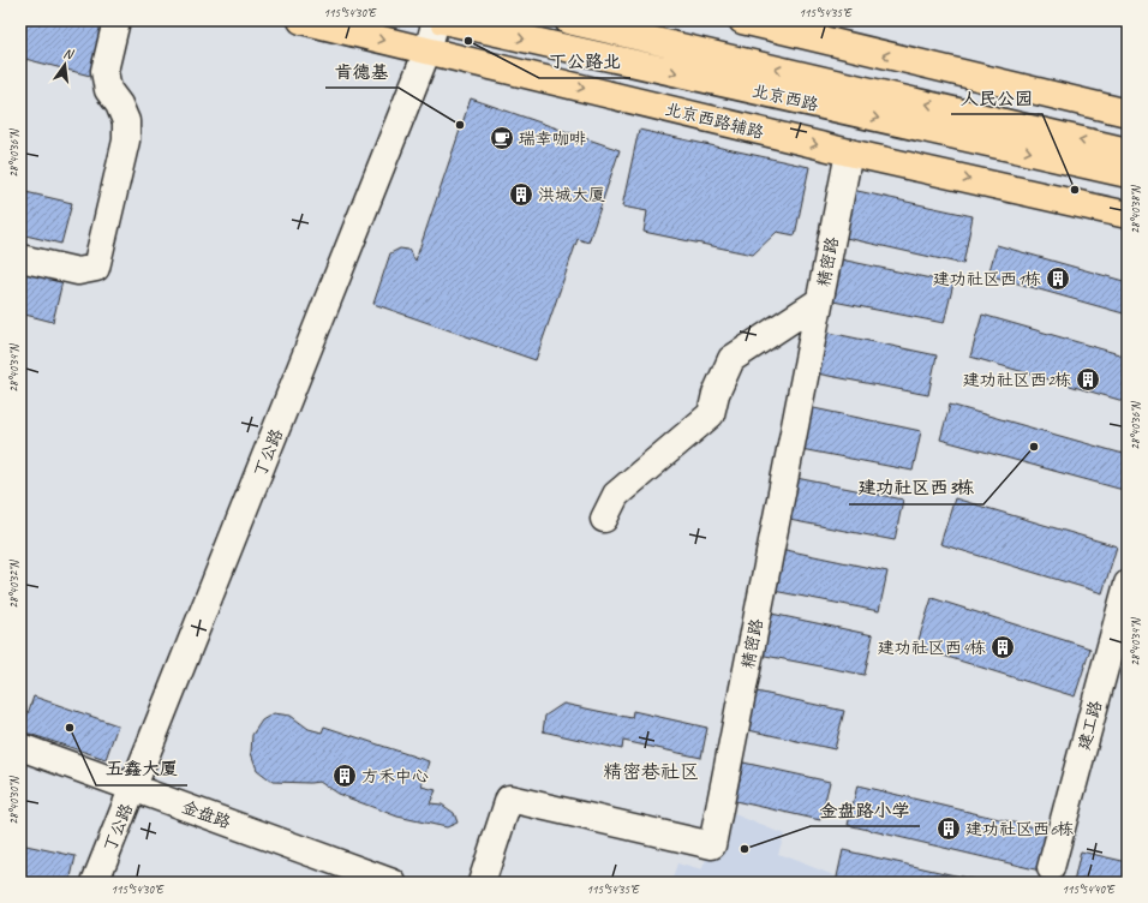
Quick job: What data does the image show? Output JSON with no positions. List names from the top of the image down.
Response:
{
  "streets": {
    "main road": ["北京西路", "北京西路辅路"],
    "street": [
      "精密路",
      "丁公路",
      "建工路",
      "金盘路"
    ]
  },
  "crossings": [
    ["北京西路辅路", "精密路"],
    ["北京西路辅路", "丁公路"],
    ["丁公路", "金盘路"]
  ],
  "districts": ["精密巷社区"],
  "places": {
    "other": [
      "丁公路北",
      "肯德基",
      "人民公园",
      "建功社区西3栋",
      "五鑫大厦",
      "金盘路小学"
    ],
    "cafe": ["瑞幸咖啡"],
    "building": [
      "洪城大厦",
      "建功社区西1栋",
      "建功社区西2栋",
      "建功社区西4栋",
      "方禾中心",
      "建功社区西6栋"
    ]
  },
  "north": "top",
  "coordinates": [
    "115°54'30\"E",
    "115°54'35\"E",
    "28°40'36\"N",
    "28°40'38\"N",
    "28°40'34\"N",
    "28°40'32\"N",
    "28°40'30\"N",
    "115°54'40\"E"
  ]
}
